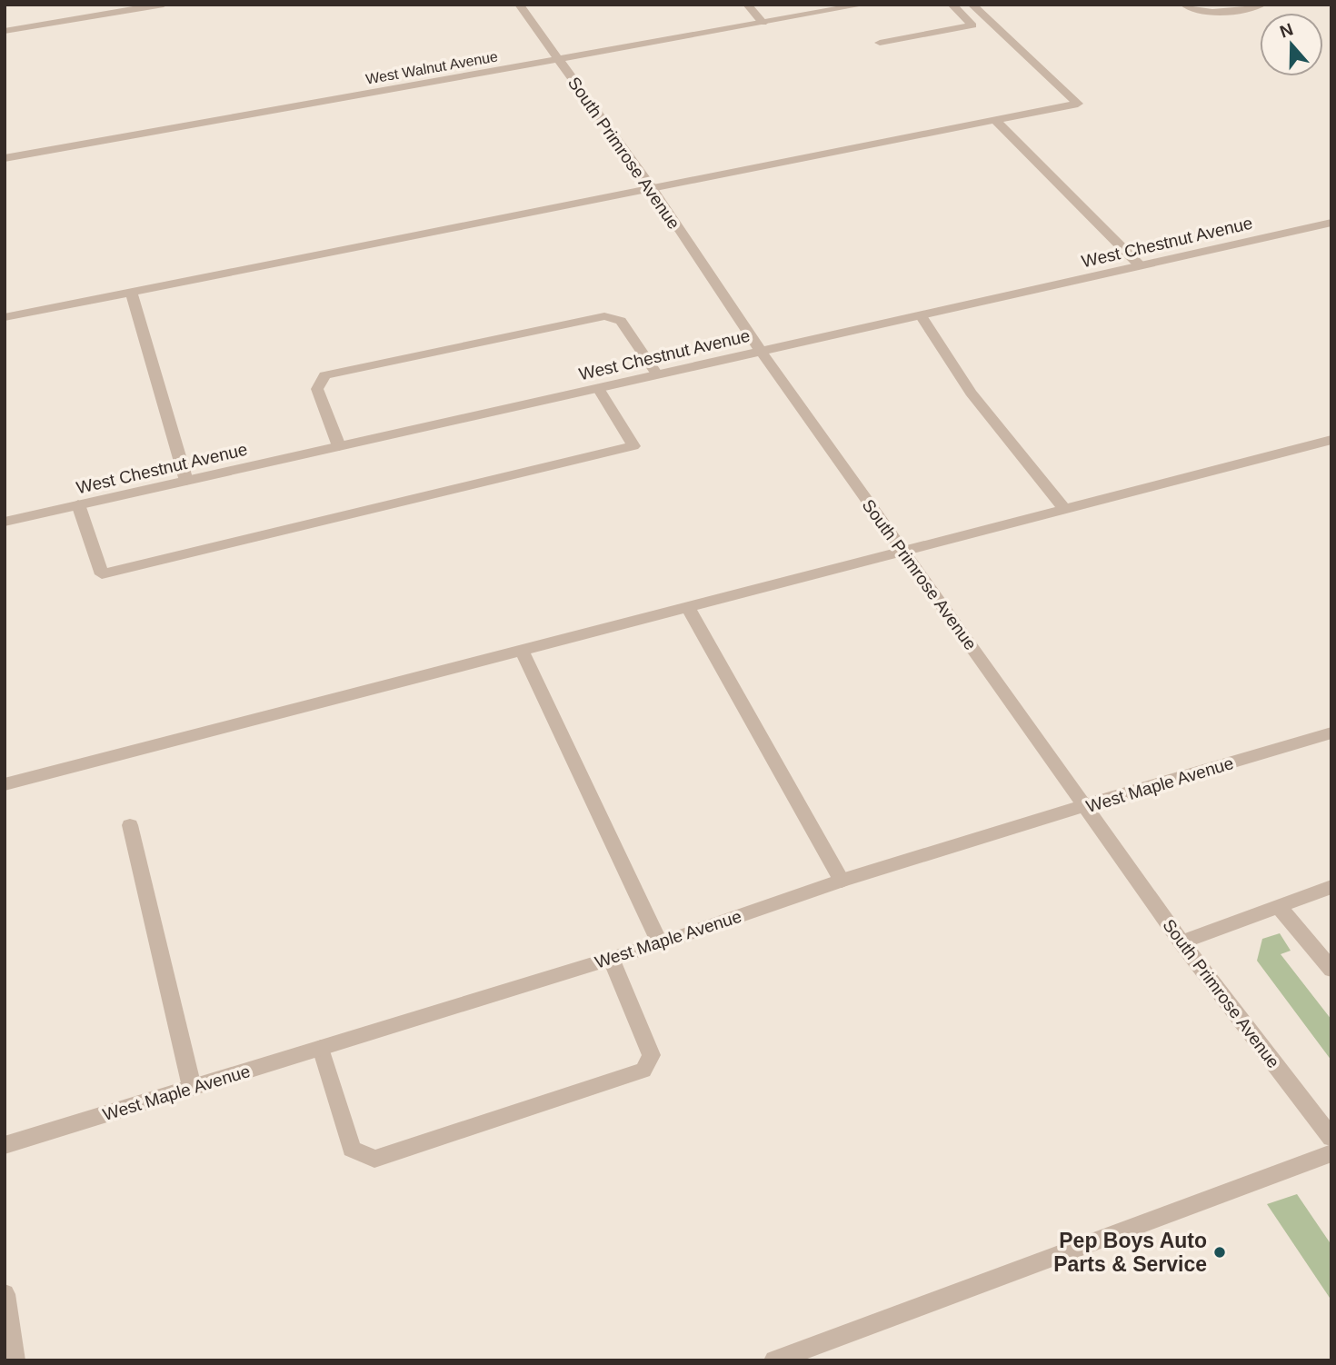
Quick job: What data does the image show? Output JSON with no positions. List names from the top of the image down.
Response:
{
  "streets": {
    "street": [
      "West Walnut Avenue",
      "South Primrose Avenue",
      "West Chestnut Avenue",
      "West Maple Avenue"
    ]
  },
  "crossings": [
    ["West Walnut Avenue", "South Primrose Avenue"],
    ["South Primrose Avenue", "West Chestnut Avenue"],
    ["South Primrose Avenue", "West Maple Avenue"]
  ],
  "places": ["Pep Boys Auto Parts & Service"],
  "north": "top"
}
